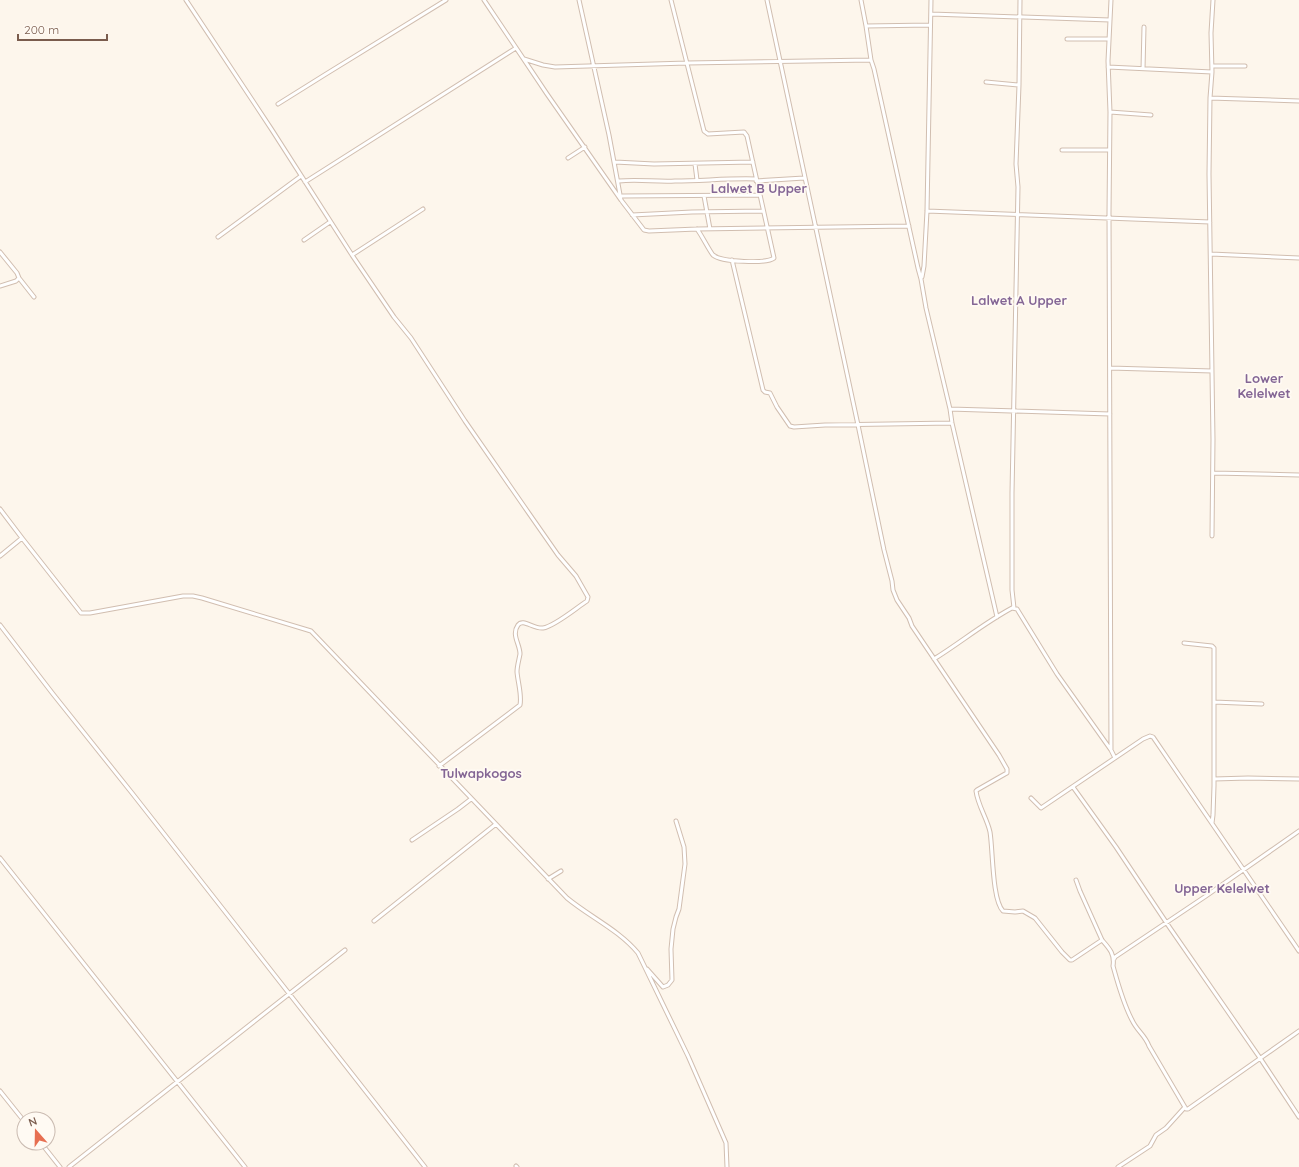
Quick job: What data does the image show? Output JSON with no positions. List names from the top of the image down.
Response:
{
  "districts": [
    "Lalwet B Upper",
    "Lalwet A Upper",
    "Lower Kelelwet",
    "Tulwapkogos",
    "Upper Kelelwet"
  ],
  "scale_bar": "200 m",
  "north": "top"
}
